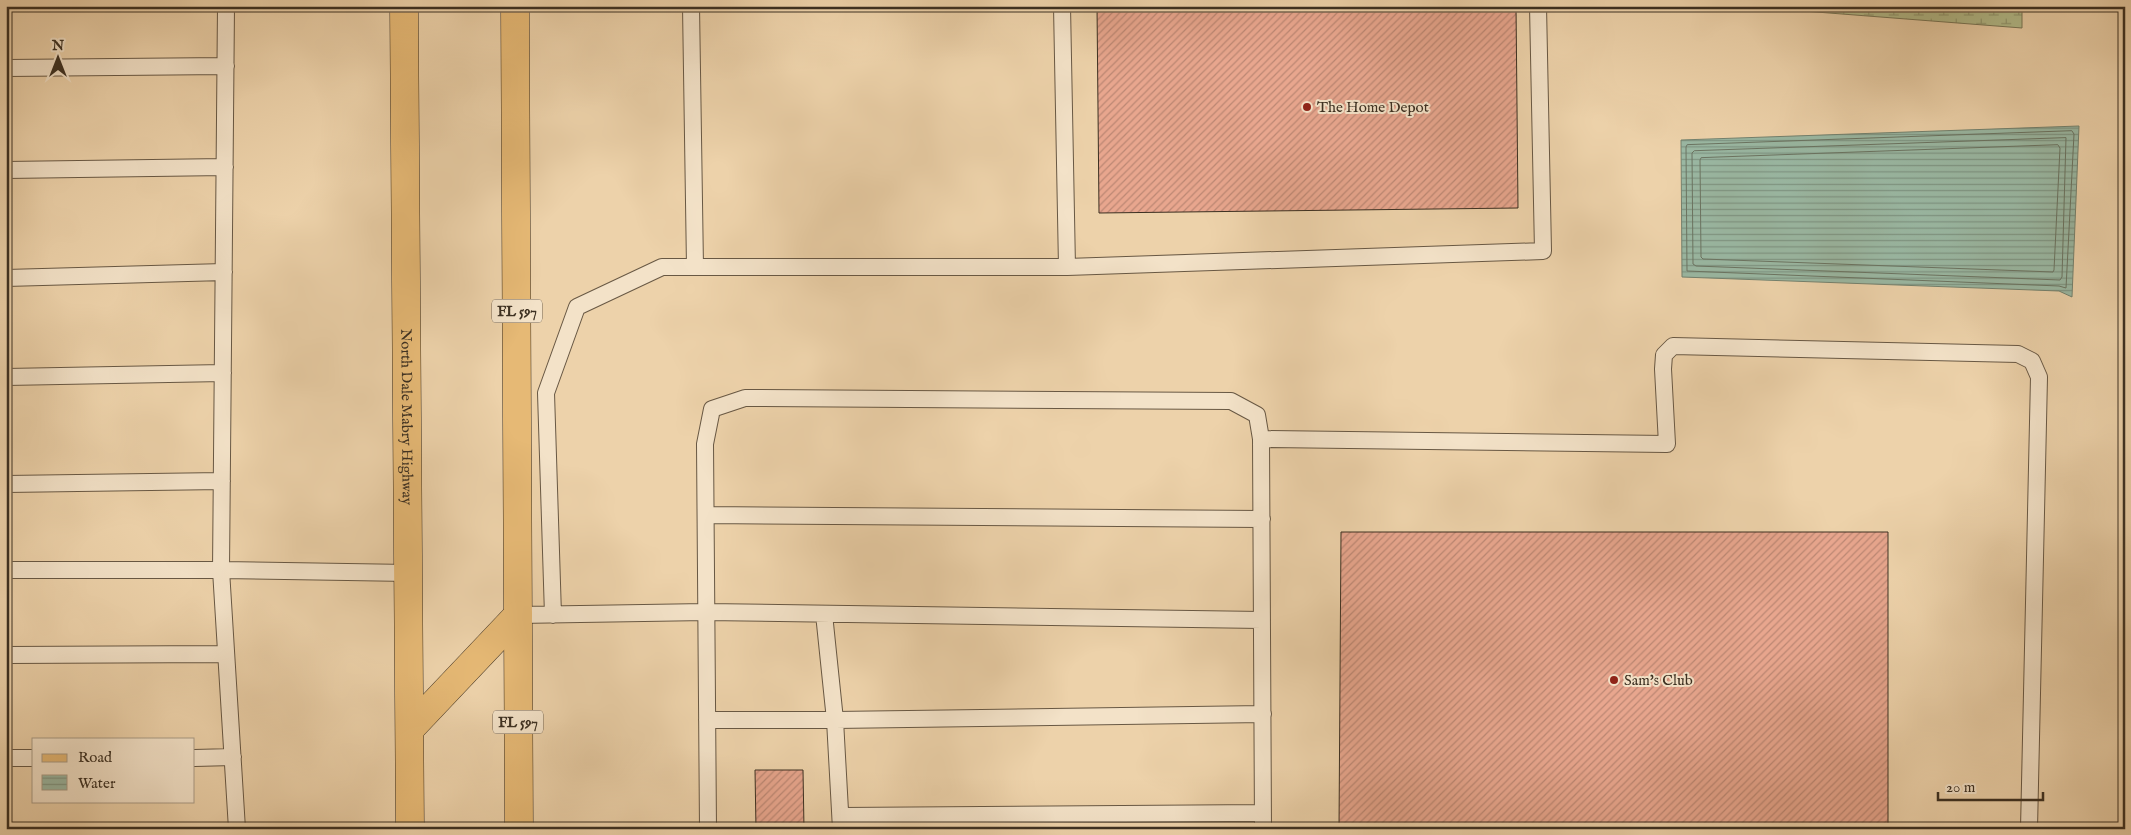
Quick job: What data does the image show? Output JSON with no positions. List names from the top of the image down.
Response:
{
  "streets": {
    "main road": ["FL 597", "North Dale Mabry Highway"]
  },
  "places": ["The Home Depot", "Sam's Club"],
  "legend": ["Road", "Water"],
  "scale_bar": "20 m",
  "north": "top"
}
